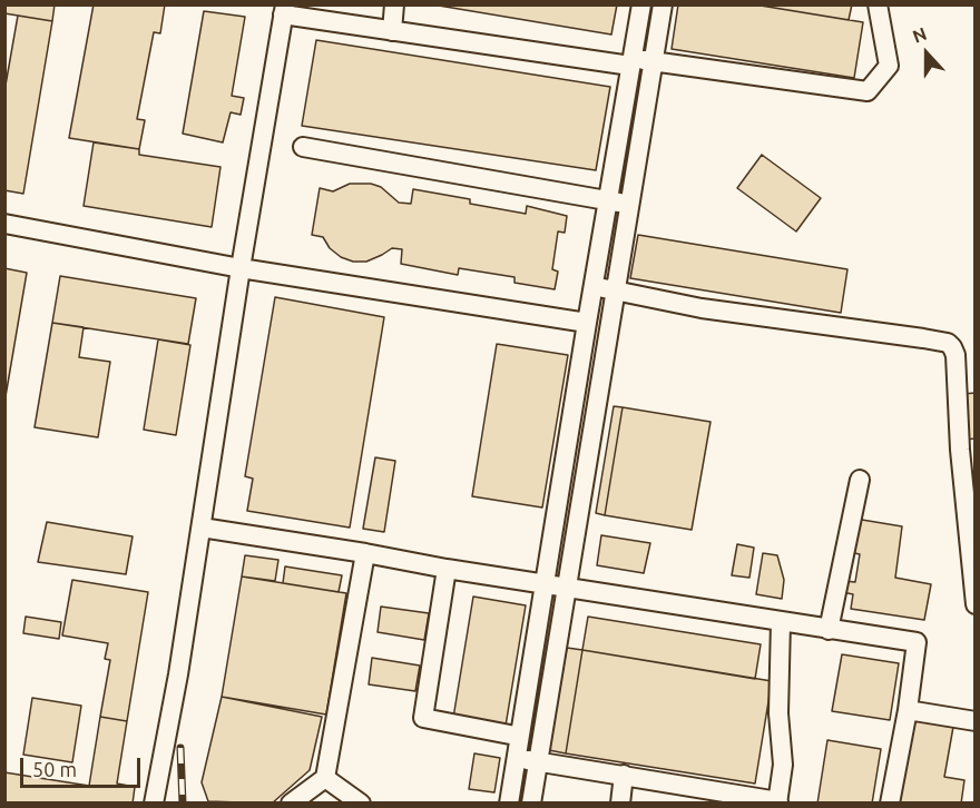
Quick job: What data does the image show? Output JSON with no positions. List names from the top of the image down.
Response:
{
  "scale_bar": "50 m",
  "north": "top"
}
